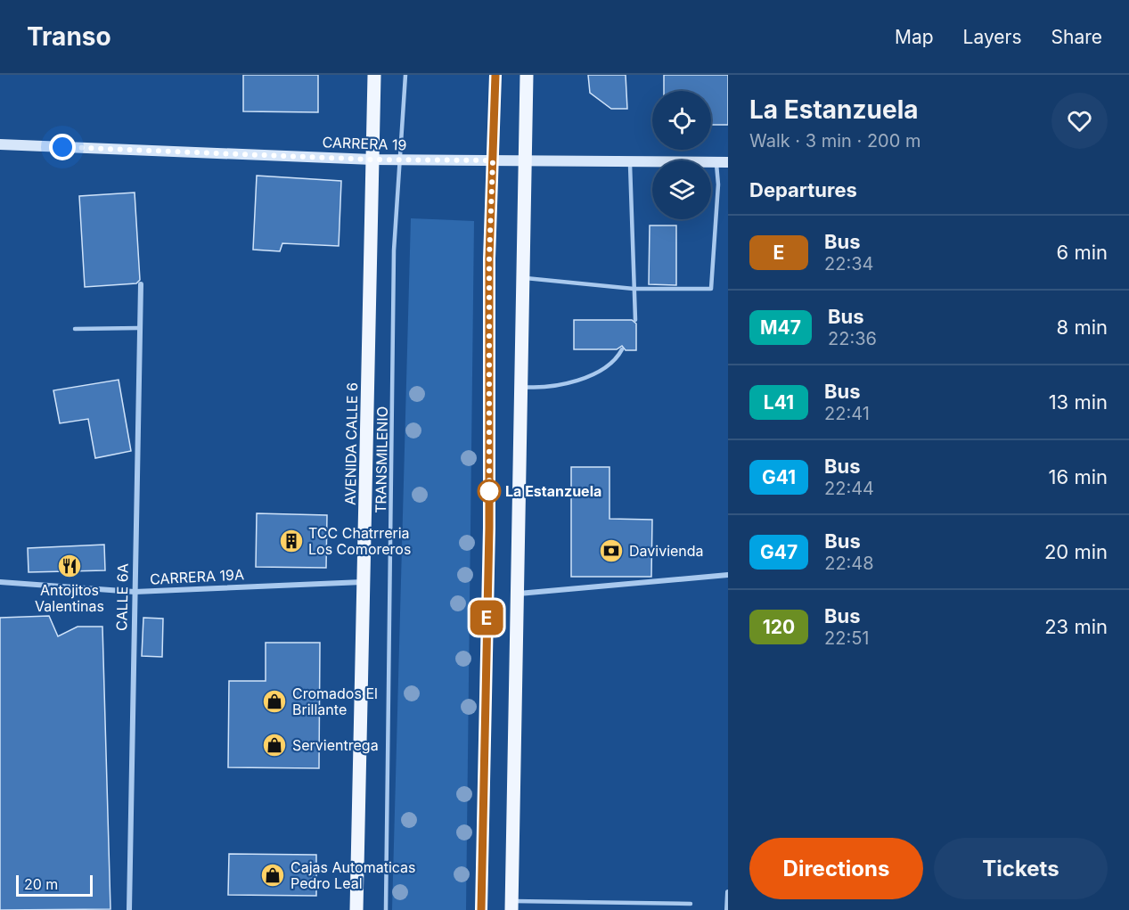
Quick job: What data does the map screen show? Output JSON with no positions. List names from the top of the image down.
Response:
{
  "streets": {
    "main road": ["AVENIDA CALLE 6"],
    "street": ["CARRERA 19", "CARRERA 19A", "CALLE 6A"],
    "lane": ["TRANSMILENIO"]
  },
  "crossings": [
    ["CARRERA 19", "AVENIDA CALLE 6"],
    ["CARRERA 19", "TRANSMILENIO"],
    ["AVENIDA CALLE 6", "CARRERA 19A"],
    ["CARRERA 19A", "CALLE 6A"]
  ],
  "places": {
    "other": ["La Estanzuela"],
    "building": ["TCC Chatrreria Los Comoreros"],
    "bank": ["Davivienda"],
    "restaurant": ["Antojitos Valentinas"],
    "shop": ["Cromados El Brillante", "Servientrega", "Cajas Automaticas Pedro Leal"]
  },
  "lines": ["bus line E"],
  "scale_bar": "20 m",
  "page": {
    "header": "Transo",
    "nav": ["Map", "Layers", "Share"],
    "on_map": "E",
    "heading": [
      ["La Estanzuela", "Walk · 3 min · 200 m"],
      "Departures"
    ],
    "list": [
      {
        "mark": "E",
        "name": "Bus",
        "note": "22:34",
        "value": "6 min"
      },
      {
        "mark": "M47",
        "name": "Bus",
        "note": "22:36",
        "value": "8 min"
      },
      {
        "mark": "L41",
        "name": "Bus",
        "note": "22:41",
        "value": "13 min"
      },
      {
        "mark": "G41",
        "name": "Bus",
        "note": "22:44",
        "value": "16 min"
      },
      {
        "mark": "G47",
        "name": "Bus",
        "note": "22:48",
        "value": "20 min"
      },
      {
        "mark": "120",
        "name": "Bus",
        "note": "22:51",
        "value": "23 min"
      }
    ],
    "buttons": ["Directions", "Tickets"],
    "scale": "20 m"
  }
}
